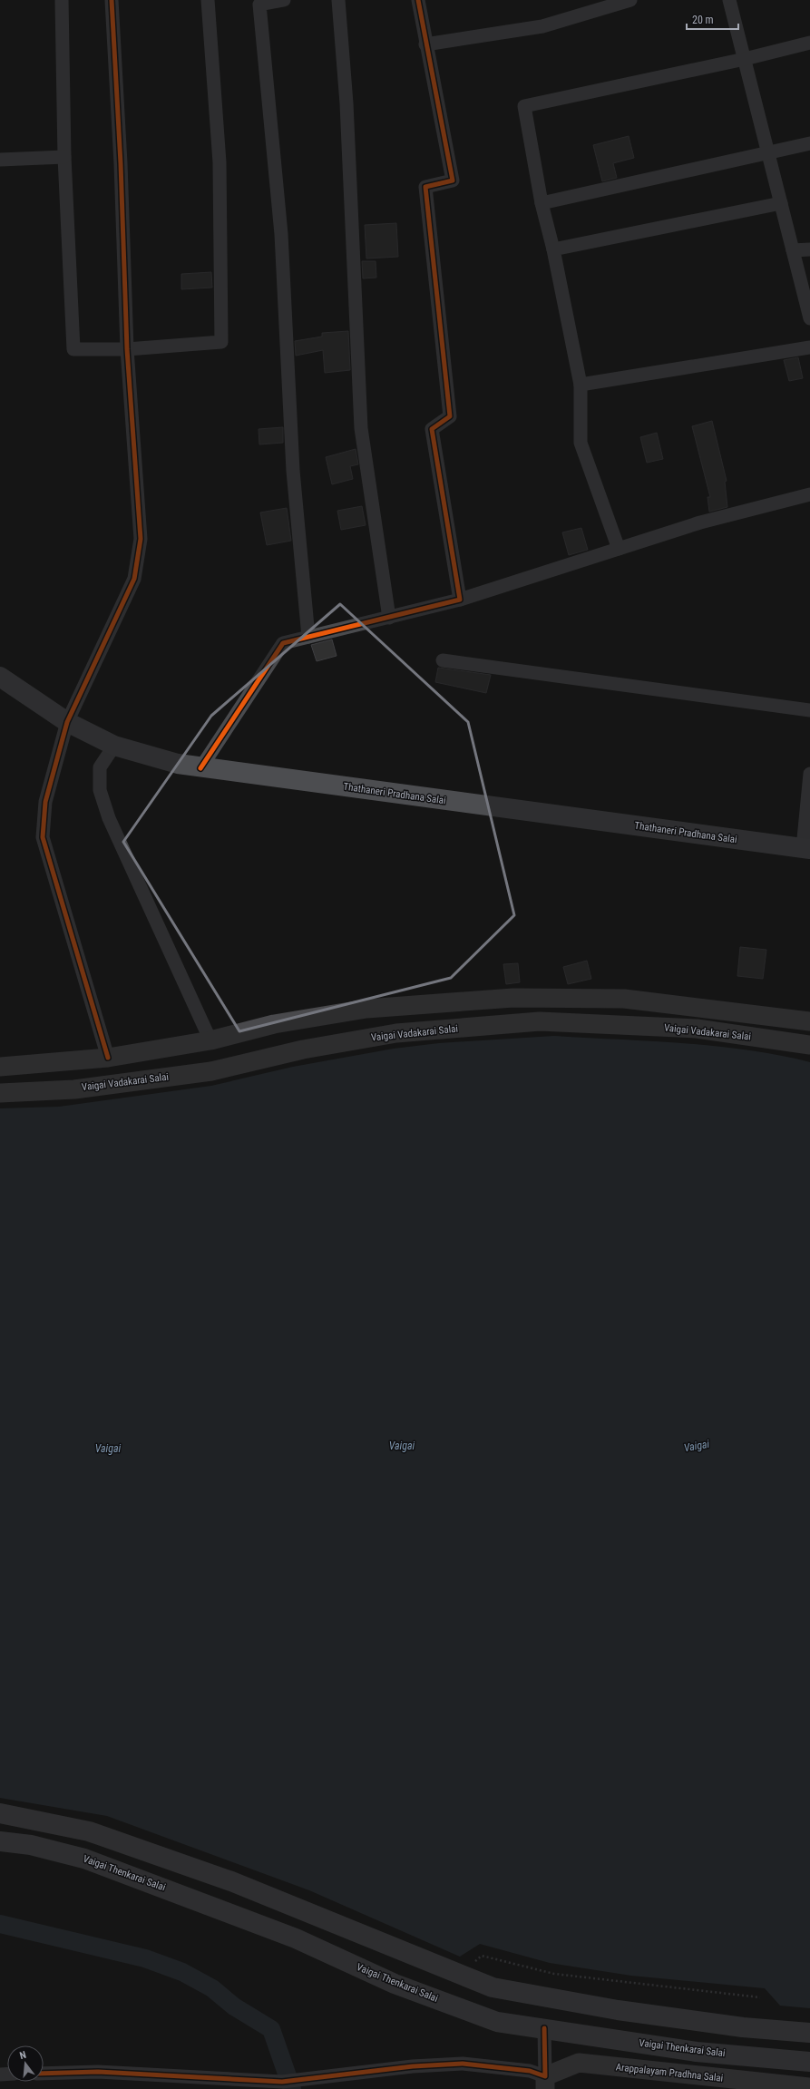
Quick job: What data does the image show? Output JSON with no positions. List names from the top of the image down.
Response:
{
  "streets": {
    "main road": [
      "Thathaneri Pradhana Salai",
      "Vaigai Vadakarai Salai",
      "Vaigai Thenkarai Salai",
      "Arappalayam Pradhna Salai"
    ]
  },
  "water": ["Vaigai"],
  "scale_bar": "20 m",
  "north": "top"
}
